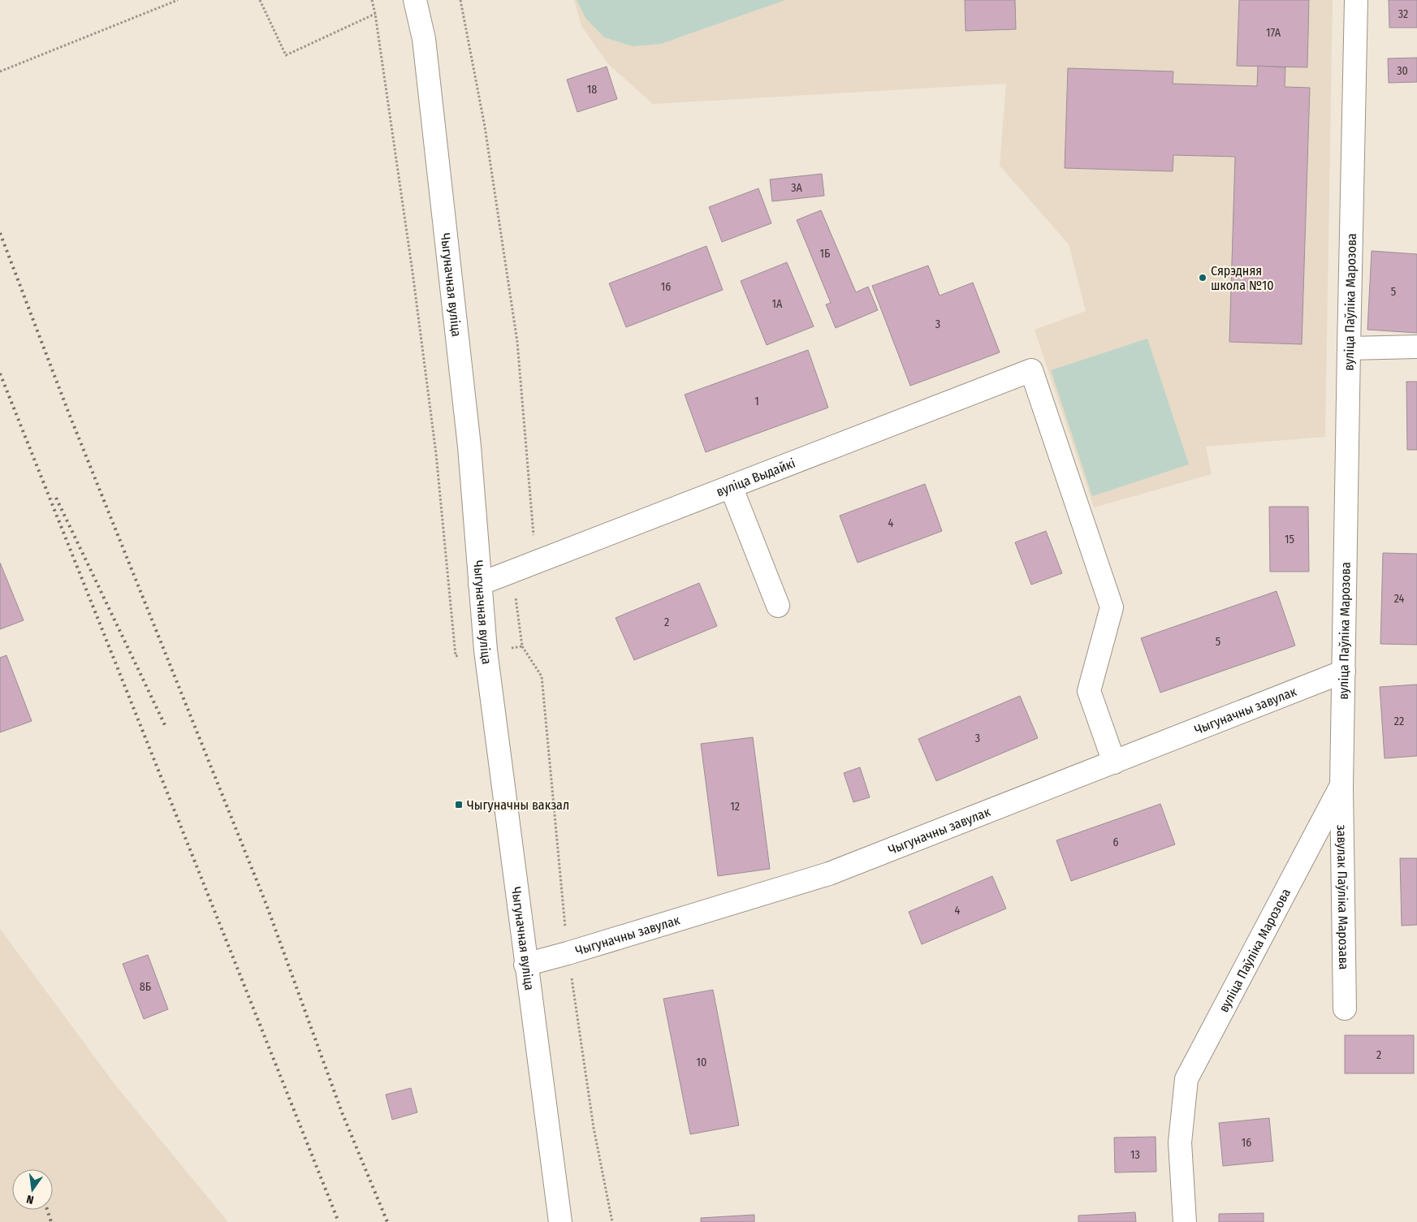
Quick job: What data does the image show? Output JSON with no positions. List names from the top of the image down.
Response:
{
  "streets": {
    "street": [
      "Чыгуначная вуліца",
      "вуліца Паўліка Марозова",
      "вуліца Выдайкі",
      "Чыгуначны завулак",
      "завулак Паўліка Марозава"
    ]
  },
  "crossings": [
    ["Чыгуначная вуліца", "вуліца Выдайкі"],
    ["Чыгуначная вуліца", "Чыгуначны завулак"],
    ["вуліца Паўліка Марозова", "Чыгуначны завулак"],
    ["вуліца Паўліка Марозова", "завулак Паўліка Марозава"],
    ["вуліца Выдайкі", "Чыгуначны завулак"]
  ],
  "places": {
    "other": ["Сярэдняя школа №10"],
    "transit": ["Чыгуначны вакзал"]
  },
  "house_numbers": [
    "32",
    "17А",
    "30",
    "18",
    "3А",
    "1Б",
    "16",
    "5",
    "1А",
    "3",
    "1",
    "4",
    "15",
    "24",
    "2",
    "5",
    "22",
    "3",
    "12",
    "6",
    "4",
    "8Б",
    "2",
    "10",
    "16",
    "13"
  ],
  "north": "bottom"
}
